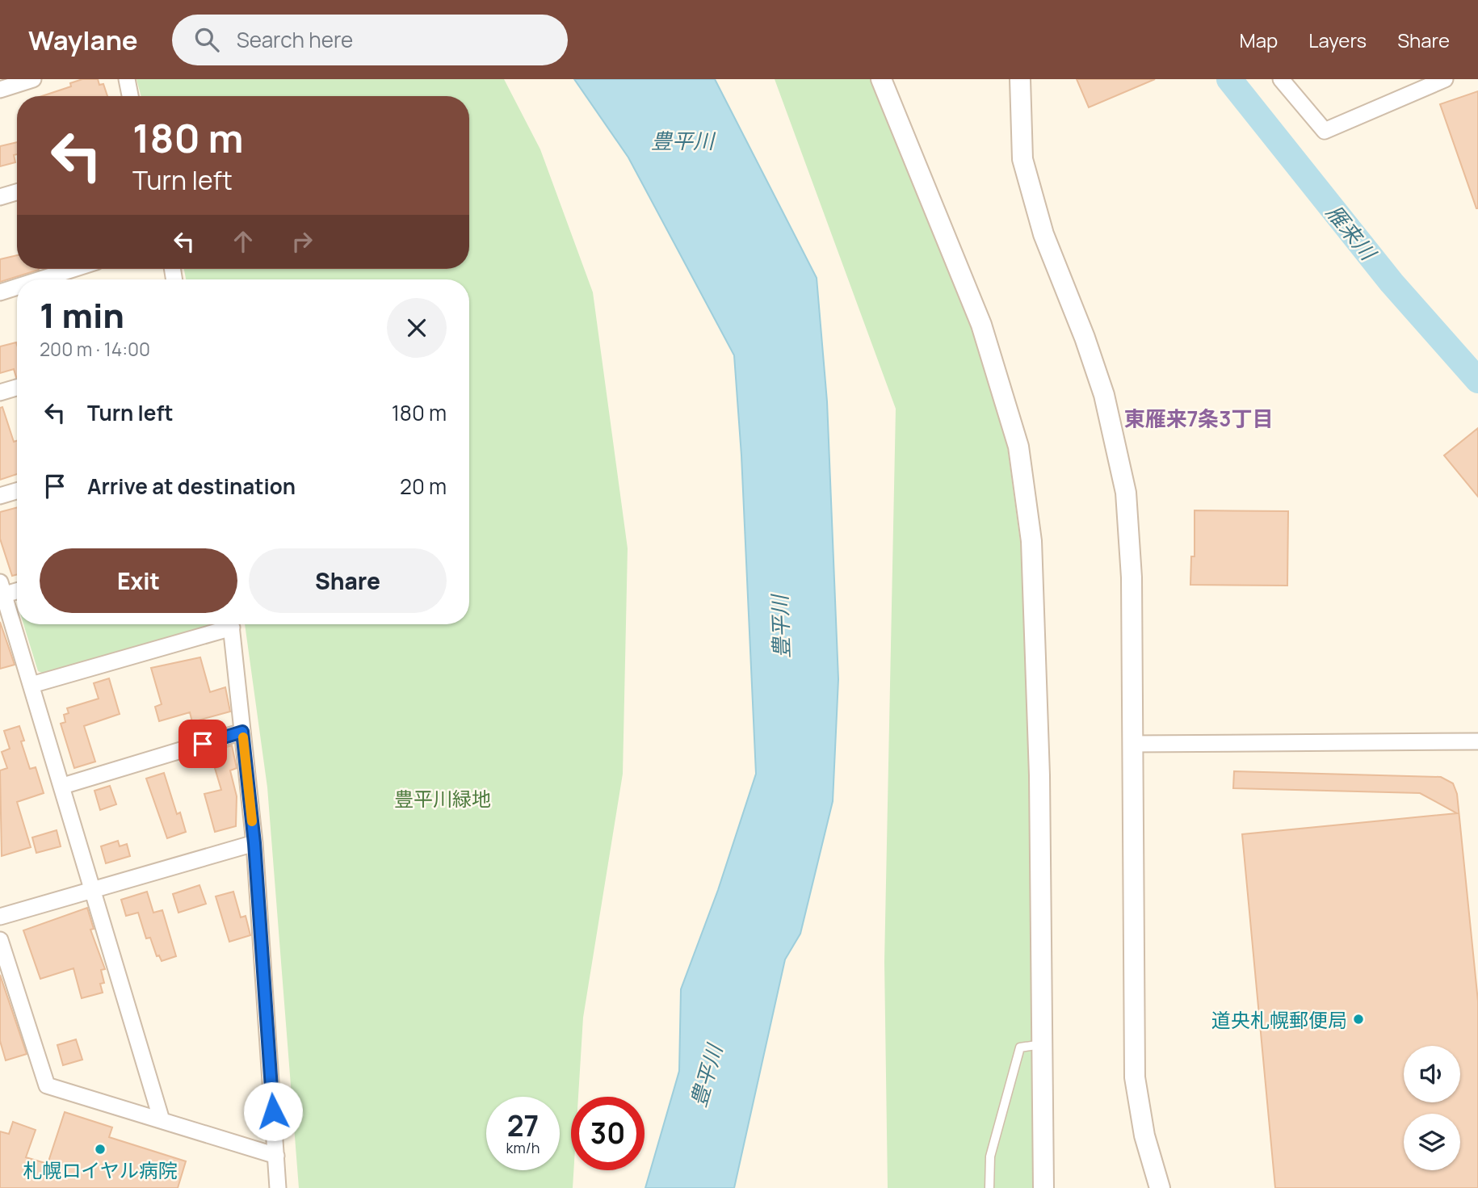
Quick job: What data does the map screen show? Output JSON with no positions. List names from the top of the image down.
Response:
{
  "districts": ["東雁来7条3丁目"],
  "water": ["豊平川", "雁来川"],
  "parks": ["豊平川緑地"],
  "places": ["道央札幌郵便局", "札幌ロイヤル病院"],
  "page": {
    "header": "Waylane",
    "search": "Search here",
    "nav": ["Map", "Layers", "Share"],
    "turn": ["180 m", "Turn left"],
    "heading": ["1 min", "200 m · 14:00"],
    "list": [
      {
        "name": "Turn left",
        "value": "180 m"
      },
      {
        "name": "Arrive at destination",
        "value": "20 m"
      }
    ],
    "buttons": ["Exit", "Share"],
    "speed": "27 km/h",
    "limit": "30"
  }
}
